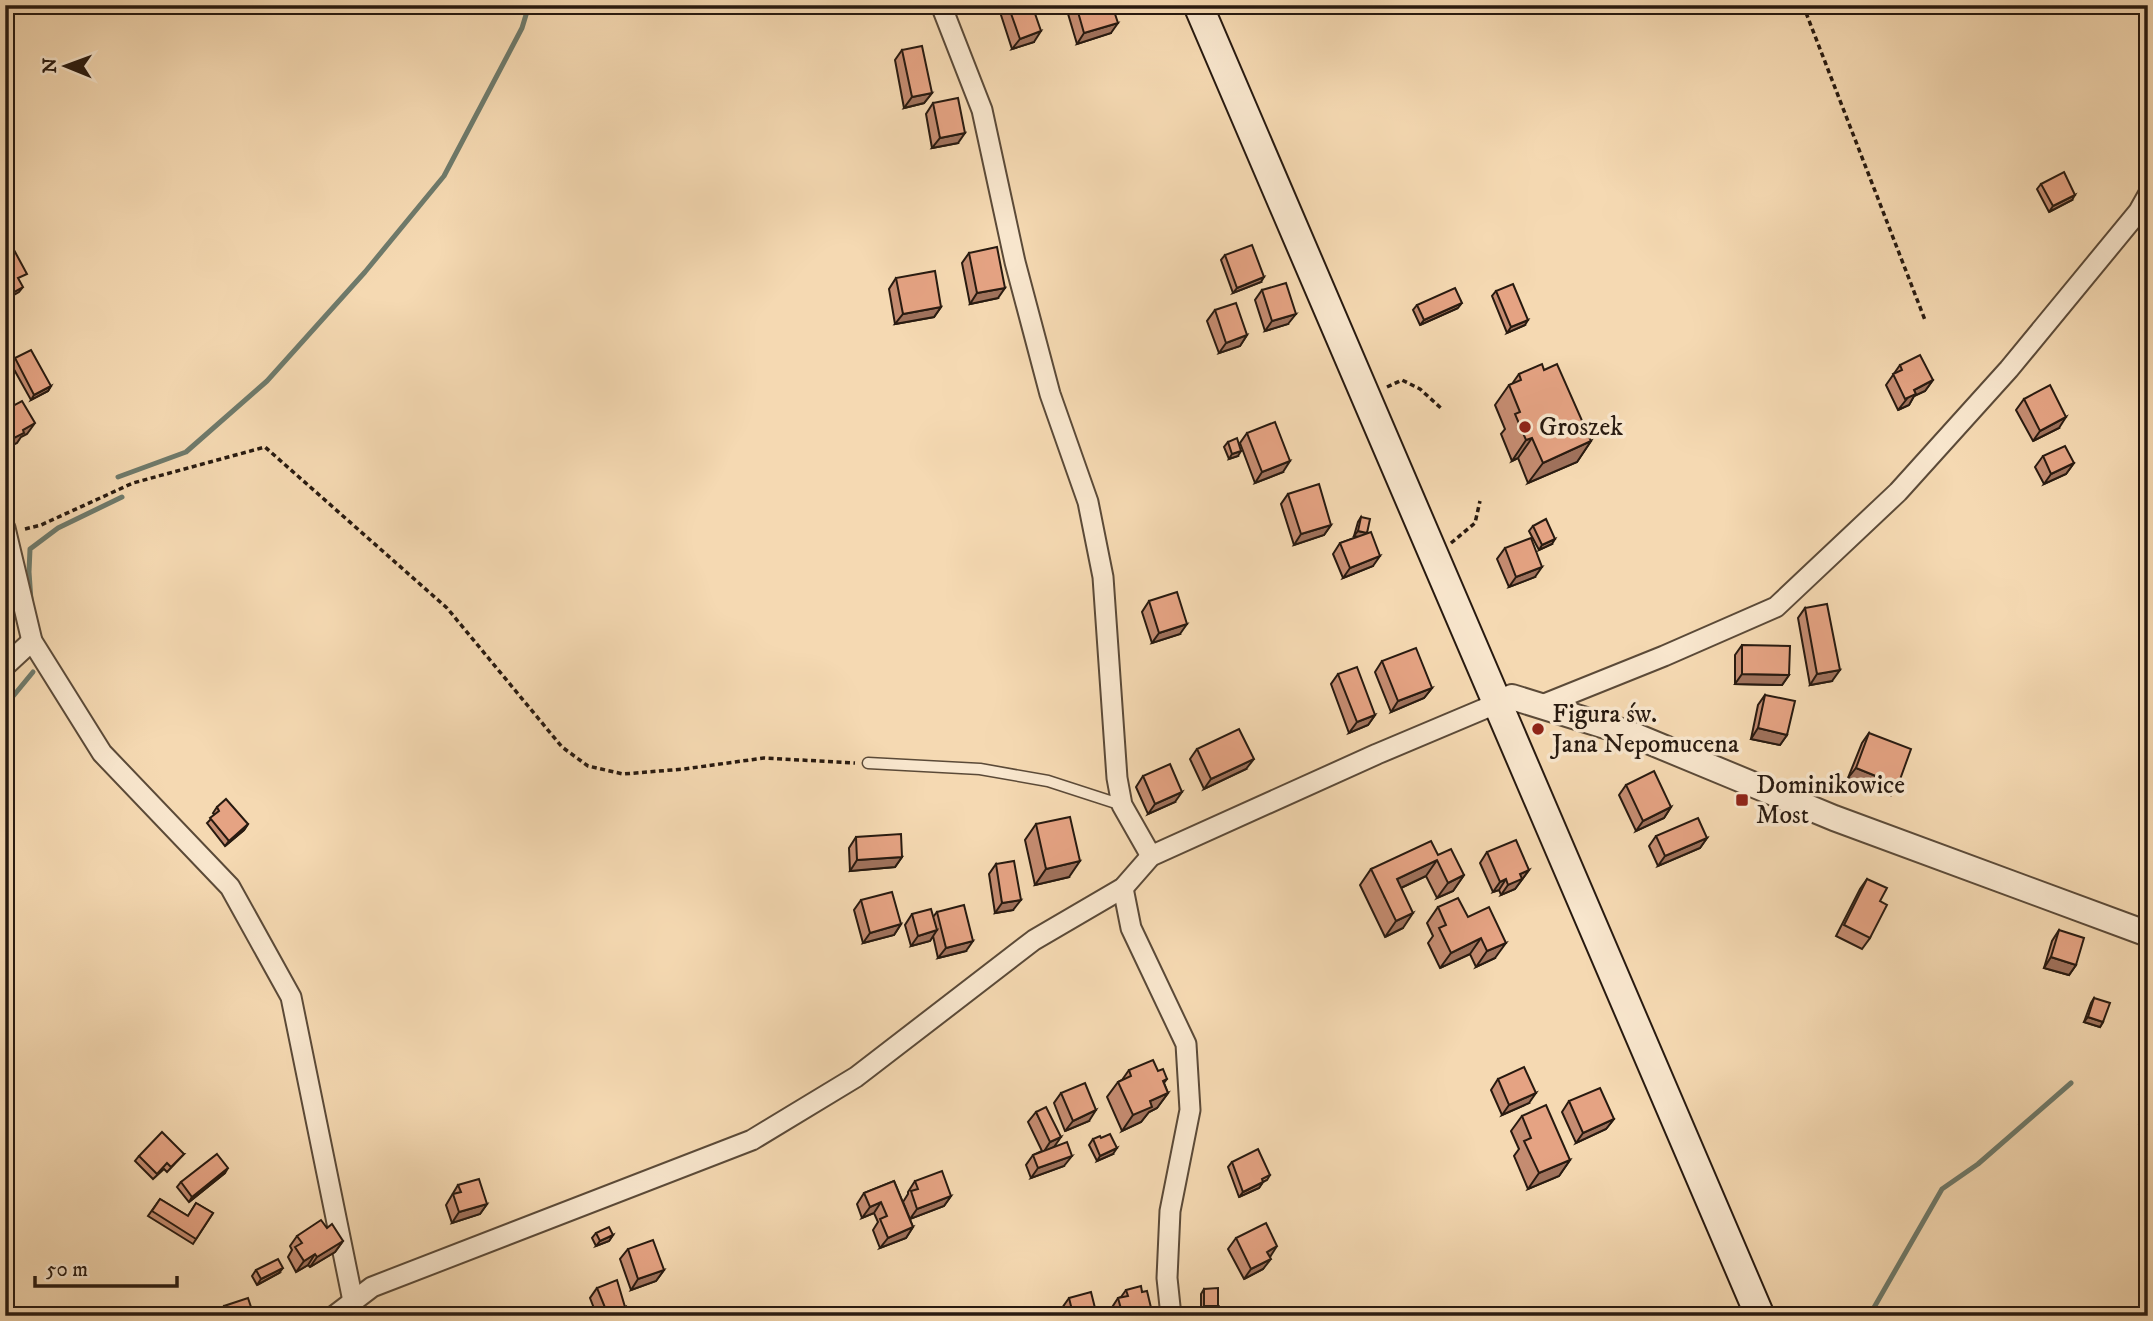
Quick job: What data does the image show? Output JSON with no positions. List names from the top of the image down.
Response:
{
  "places": {
    "other": ["Groszek", "Figura św. Jana Nepomucena"],
    "transit": ["Dominikowice Most"]
  },
  "scale_bar": "50 m",
  "north": "left"
}
